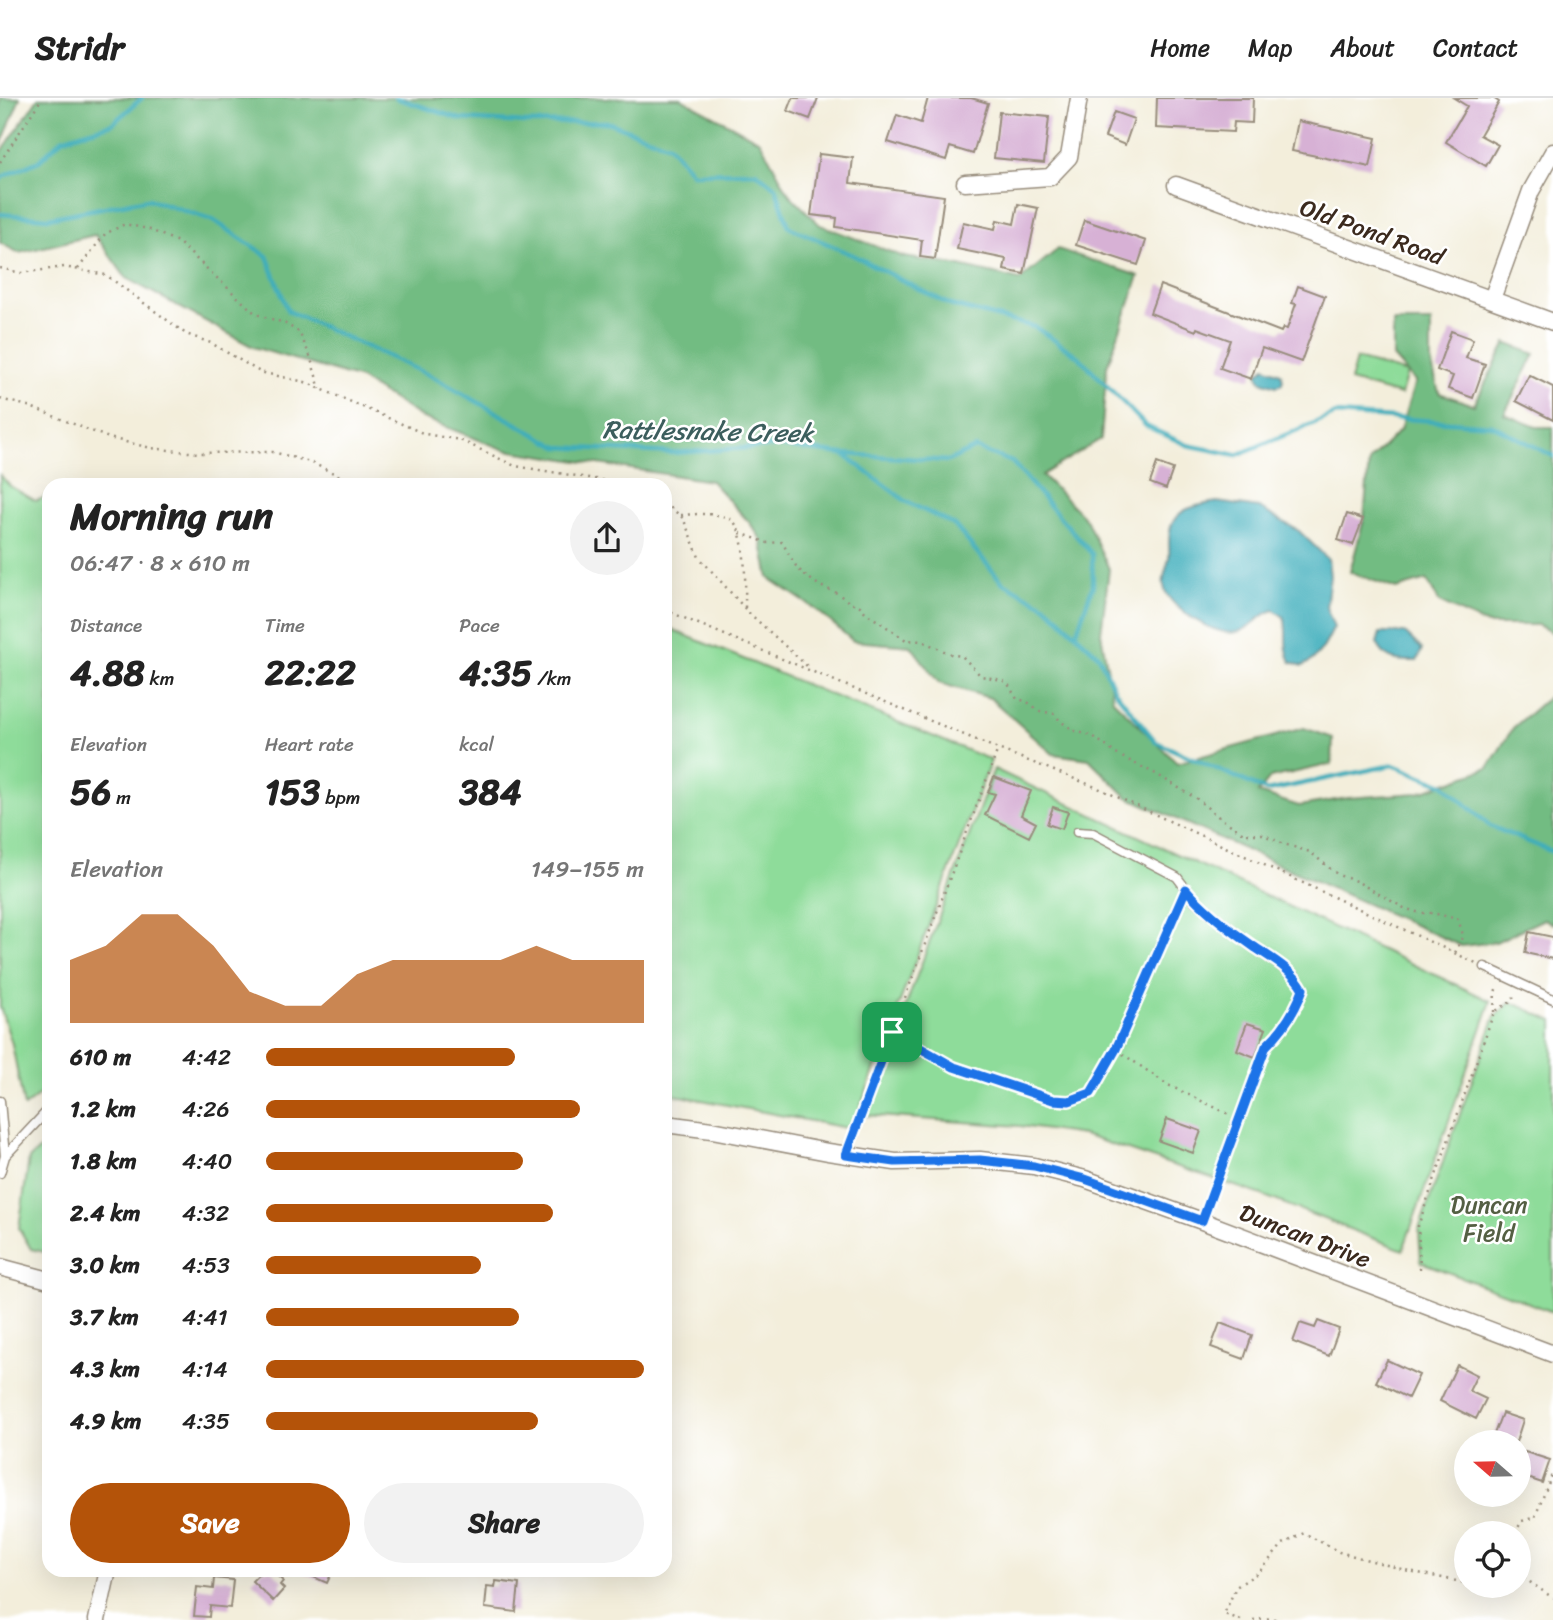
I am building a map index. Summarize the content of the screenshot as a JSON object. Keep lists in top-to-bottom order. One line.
{"streets":{"street":["Old Pond Road","Duncan Drive"]},"water":["Rattlesnake Creek"],"parks":["Duncan Field"],"north":"left","page":{"header":"Stridr","nav":["Home","Map","About","Contact"],"heading":["Morning run","06:47 · 8 × 610 m"],"stats":[["Distance","4.88 km"],["Time","22:22"],["Pace","4:35 /km"],["Elevation","56 m"],["Heart rate","153 bpm"],["kcal","384"]],"chart":["Elevation","149–155 m"],"list":[{"name":"610 m","note":"4:42"},{"name":"1.2 km","note":"4:26"},{"name":"1.8 km","note":"4:40"},{"name":"2.4 km","note":"4:32"},{"name":"3.0 km","note":"4:53"},{"name":"3.7 km","note":"4:41"},{"name":"4.3 km","note":"4:14"},{"name":"4.9 km","note":"4:35"}],"buttons":["Save","Share"]}}
